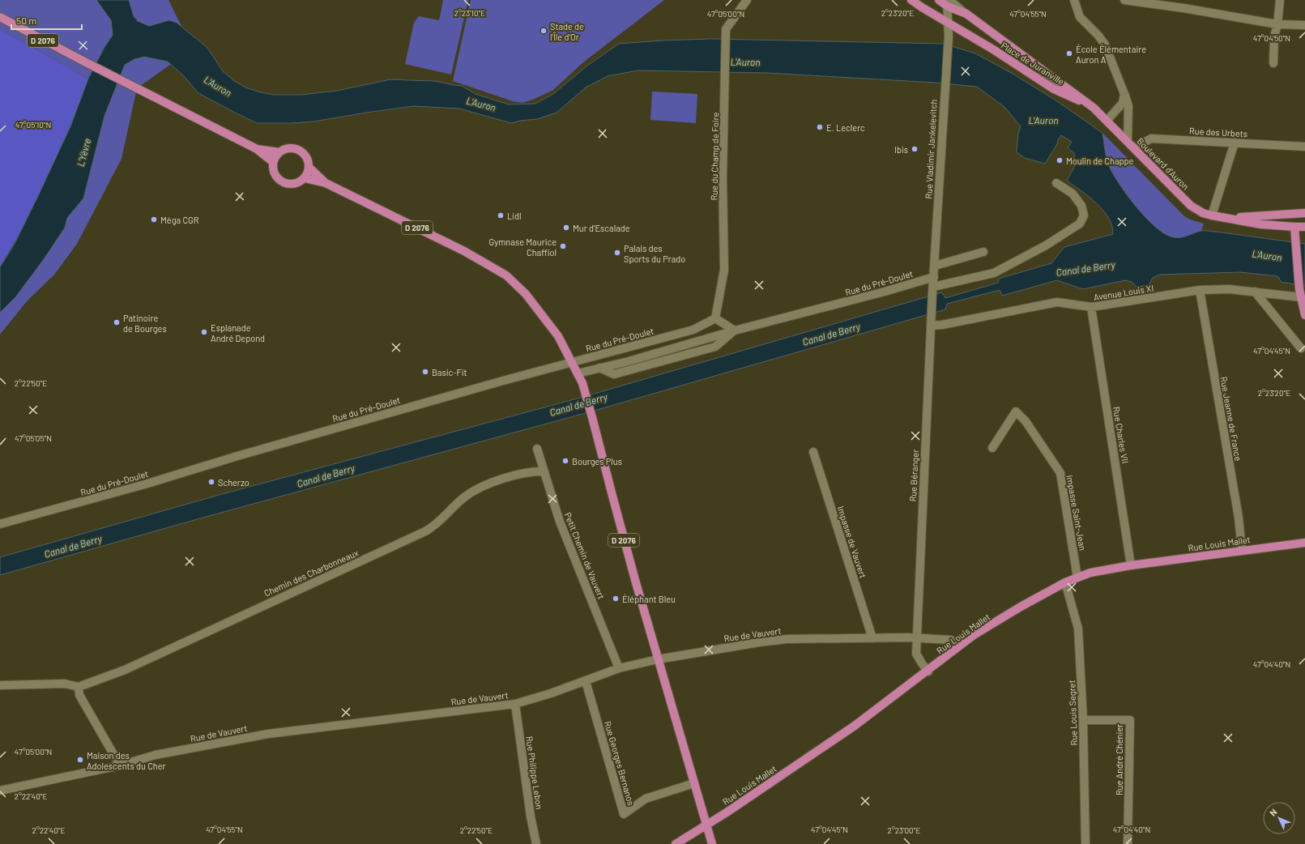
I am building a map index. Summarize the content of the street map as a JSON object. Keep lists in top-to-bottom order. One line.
{"streets":{"main road":["D 2076","Place de Juranville","Boulevard d'Auron","Rue Louis Mallet"],"street":["Rue des Urbets","Rue Vladimir Jankelevitch","Rue du Champ de Foire","Rue du Pré-Doulet","Avenue Louis XI","Rue Jeanne de France","Rue Charles VII","Rue Béranger","Impasse Saint-Jean","Impasse de Vauvert","Petit Chemin de Vauvert","Chemin des Charbonneaux","Rue de Vauvert","Rue Louis Segret","Rue André Chénier","Rue Georges Bernanos","Rue Philippe Lebon"]},"crossings":[["D 2076","Rue du Pré-Doulet"],["D 2076","Rue Louis Mallet"],["D 2076","Rue de Vauvert"],["D 2076","Rue Georges Bernanos"],["Place de Juranville","Rue Vladimir Jankelevitch"],["Place de Juranville","Boulevard d'Auron"],["Rue des Urbets","Boulevard d'Auron"],["Rue Vladimir Jankelevitch","Rue du Pré-Doulet"],["Rue Vladimir Jankelevitch","Rue Béranger"],["Rue du Champ de Foire","Rue du Pré-Doulet"],["Rue du Pré-Doulet","Rue Béranger"],["Avenue Louis XI","Rue Jeanne de France"],["Avenue Louis XI","Rue Charles VII"],["Avenue Louis XI","Rue Béranger"],["Rue Jeanne de France","Rue Louis Mallet"],["Rue Charles VII","Rue Louis Mallet"],["Rue Béranger","Rue Louis Mallet"],["Rue Béranger","Rue de Vauvert"],["Impasse Saint-Jean","Rue Louis Mallet"],["Impasse de Vauvert","Rue de Vauvert"],["Rue Louis Mallet","Rue de Vauvert"],["Rue Louis Mallet","Rue Louis Segret"],["Petit Chemin de Vauvert","Chemin des Charbonneaux"],["Petit Chemin de Vauvert","Rue de Vauvert"],["Rue de Vauvert","Rue Georges Bernanos"],["Rue de Vauvert","Rue Philippe Lebon"],["Rue Louis Segret","Rue André Chénier"]],"water":["L'Auron","L'Yèvre","Canal de Berry"],"places":["Stade de l'Île d'Or","École Élémentaire Auron A","E. Leclerc","Ibis","Moulin de Chappe","Lidl","Méga CGR","Mur d'Escalade","Gymnase Maurice Chaffiol","Palais des Sports du Prado","Patinoire de Bourges","Esplanade André Depond","Basic-Fit","Bourges Plus","Scherzo","Éléphant Bleu","Maison des Adolescents du Cher"],"scale_bar":"50 m","north":"top left","coordinates":["2°23'10\"E","2°23'20\"E","47°05'00\"N","47°04'55\"N","47°04'50\"N","47°05'10\"N","47°04'45\"N","2°22'50\"E","47°05'05\"N","47°04'40\"N","2°22'40\"E","2°23'00\"E"]}
